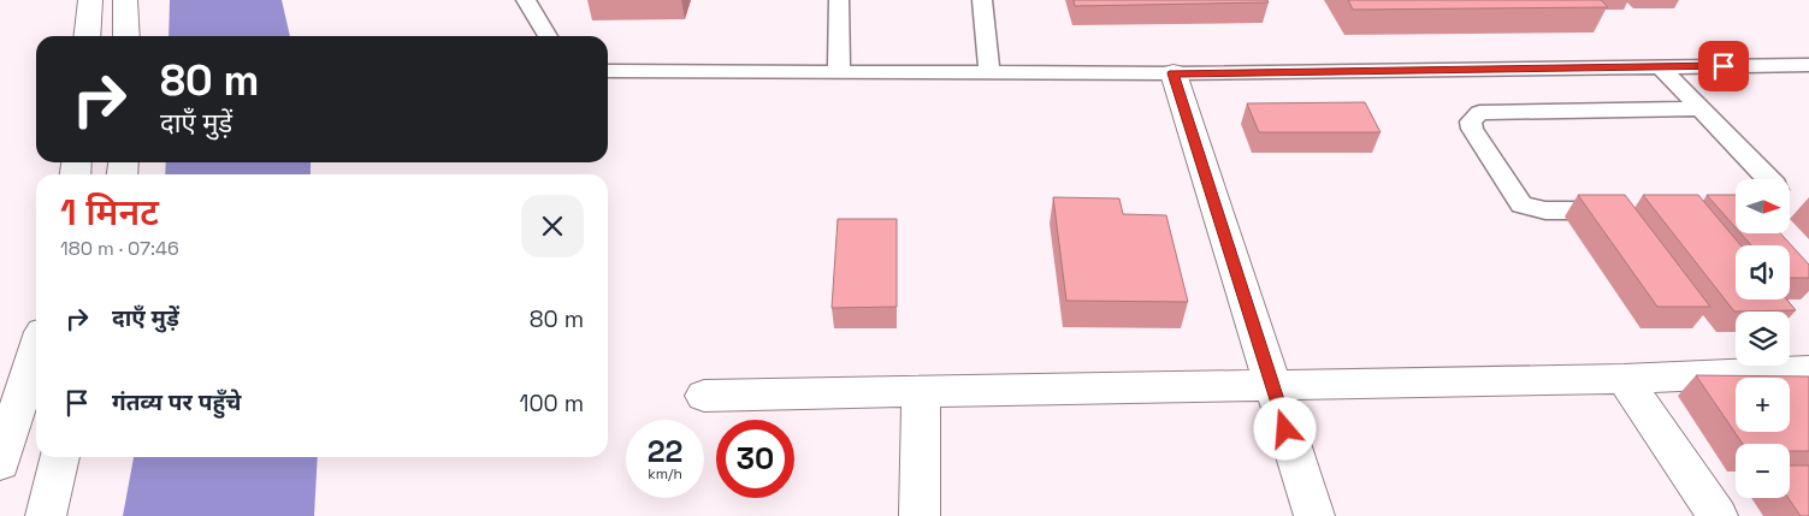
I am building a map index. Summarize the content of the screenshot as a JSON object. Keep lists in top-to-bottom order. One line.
{"north":"right","page":{"turn":["80 m","दाएँ मुड़ें"],"heading":["1 मिनट","180 m · 07:46"],"map_buttons":["+","−"],"list":[{"name":"दाएँ मुड़ें","value":"80 m"},{"name":"गंतव्य पर पहुँचे","value":"100 m"}],"speed":"22 km/h","limit":"30"}}
